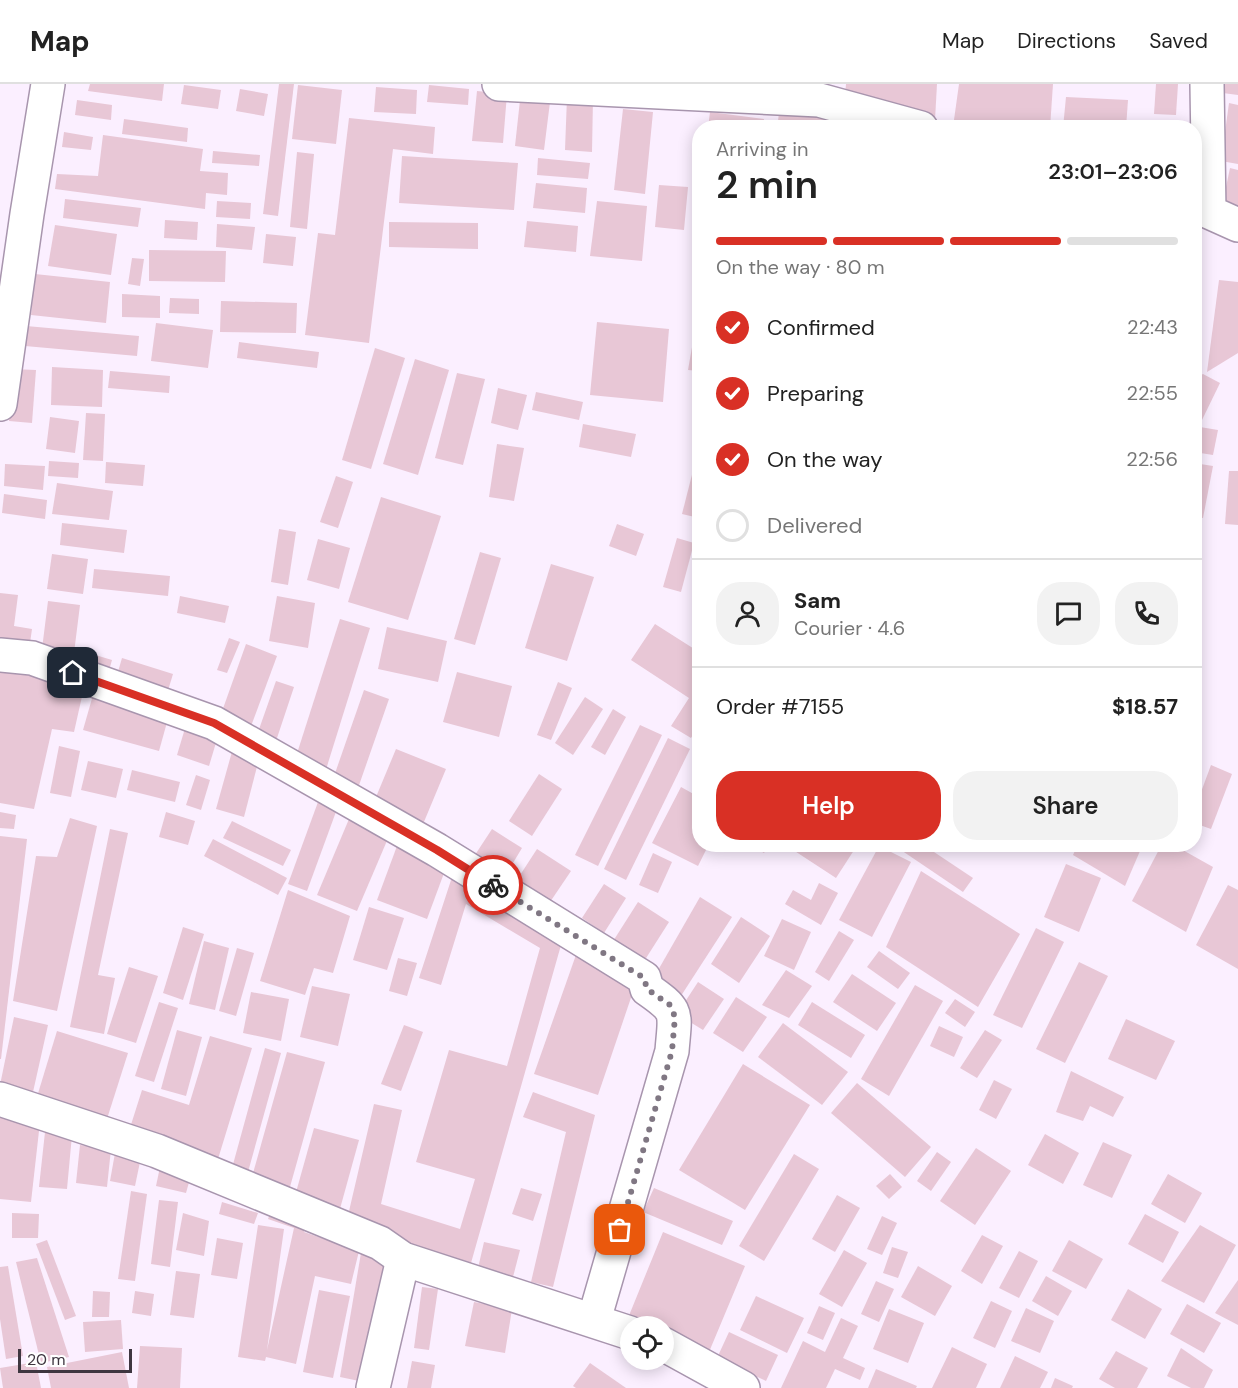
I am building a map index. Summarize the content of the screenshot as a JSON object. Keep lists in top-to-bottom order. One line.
{"scale_bar":"20 m","page":{"header":"Map","nav":["Map","Directions","Saved"],"heading":["2 min","Arriving in","23:01–23:06"],"panel":["Sam","Courier · 4.6","Order #7155","$18.57"],"bar":"On the way · 80 m","list":[["Confirmed","22:43"],["Preparing","22:55"],["On the way","22:56"],"Delivered"],"buttons":["Help","Share"],"scale":"20 m"}}
